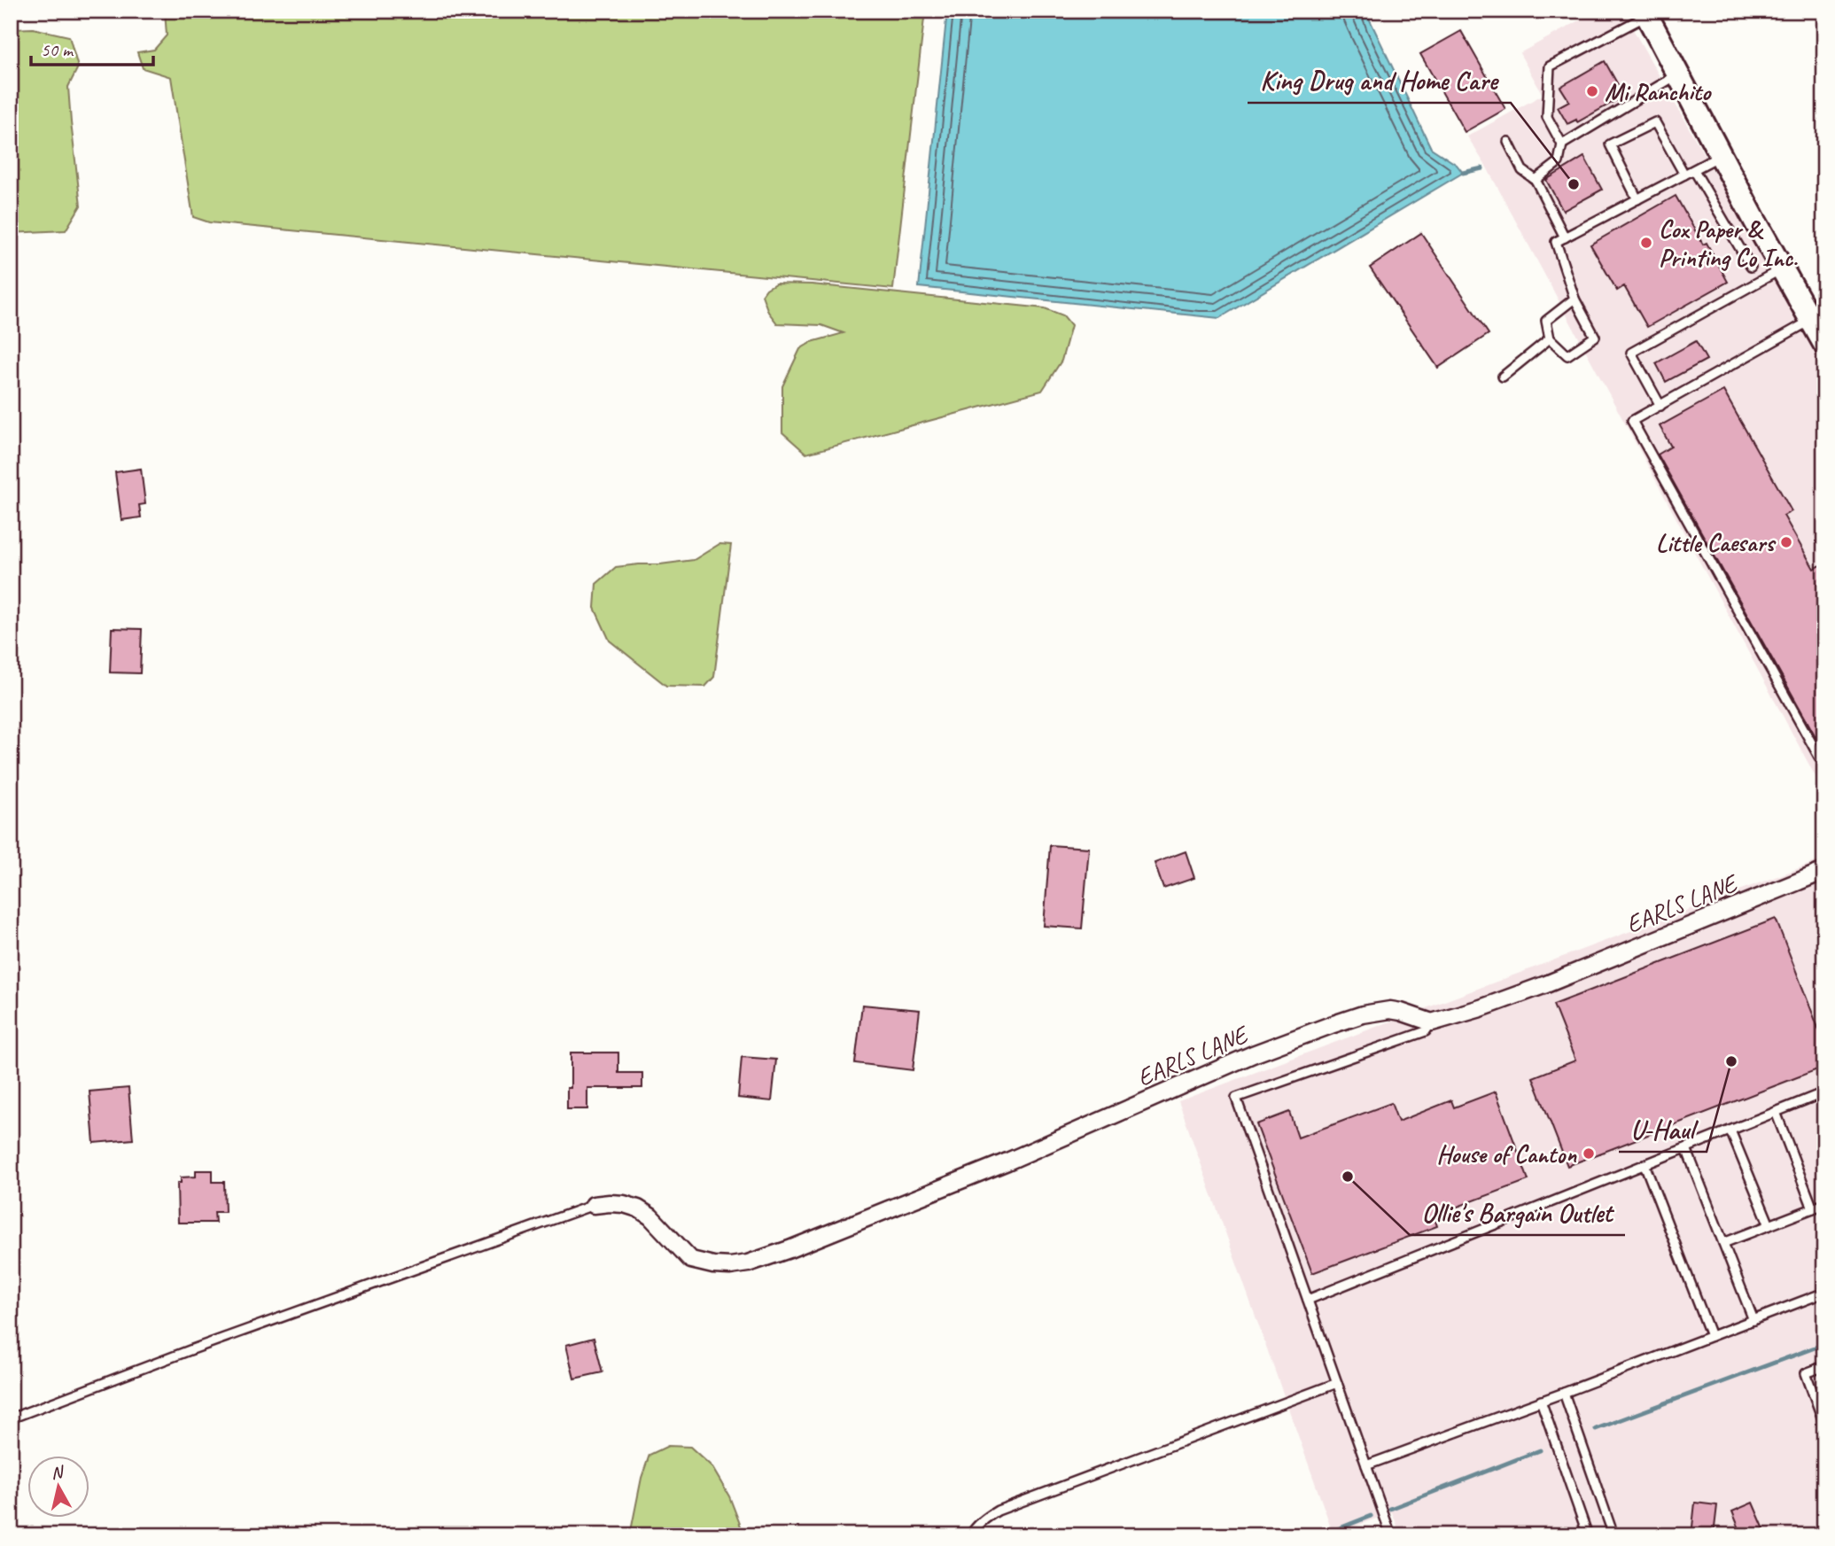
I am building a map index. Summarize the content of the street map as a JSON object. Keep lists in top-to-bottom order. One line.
{"streets":{"street":["EARLS LANE"]},"places":["Mi Ranchito","King Drug and Home Care","Cox Paper & Printing Co Inc.","Little Caesars","U-Haul","House of Canton","Ollie's Bargain Outlet"],"scale_bar":"50 m","north":"top"}
